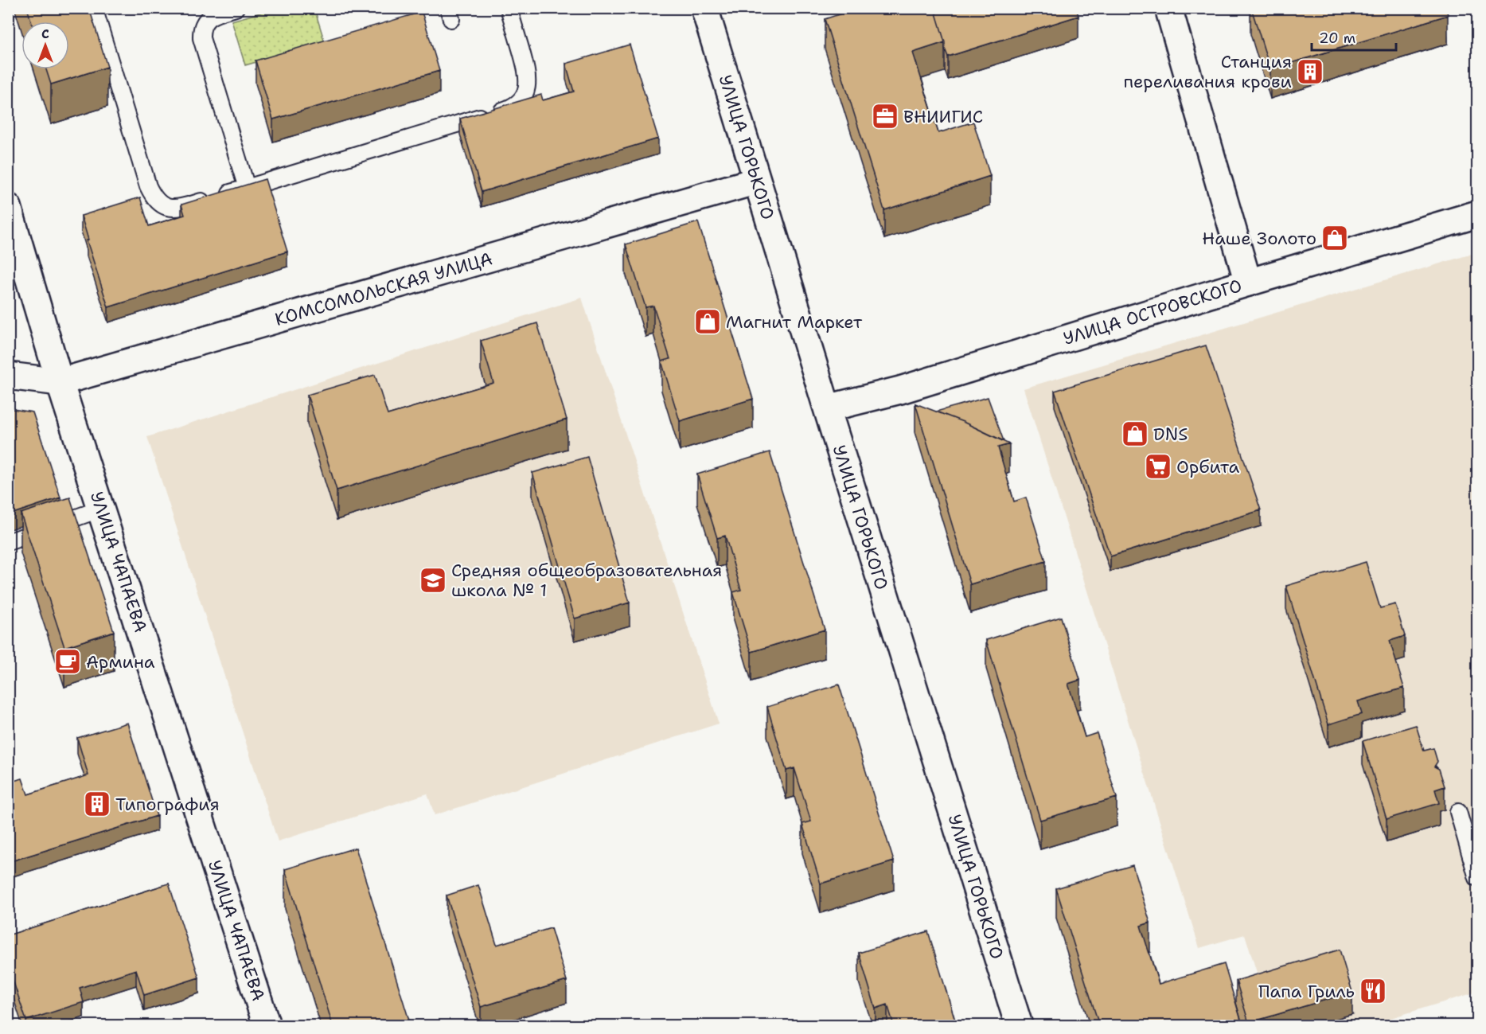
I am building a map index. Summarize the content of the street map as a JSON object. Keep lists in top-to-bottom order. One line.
{"streets":{"street":["УЛИЦА ГОРЬКОГО","КОМСОМОЛЬСКАЯ УЛИЦА","УЛИЦА ОСТРОВСКОГО","УЛИЦА ЧАПАЕВА"]},"crossings":[["УЛИЦА ГОРЬКОГО","КОМСОМОЛЬСКАЯ УЛИЦА"],["УЛИЦА ГОРЬКОГО","УЛИЦА ОСТРОВСКОГО"],["КОМСОМОЛЬСКАЯ УЛИЦА","УЛИЦА ЧАПАЕВА"]],"places":{"building":["Станция переливания крови","Типография"],"office":["ВНИИГИС"],"shop":["Наше Золото","Магнит Маркет","DNS"],"supermarket":["Орбита"],"school or university":["Средняя общеобразовательная школа № 1"],"cafe":["Армина"],"restaurant":["Папа Гриль"]},"scale_bar":"20 m","north":"top"}
